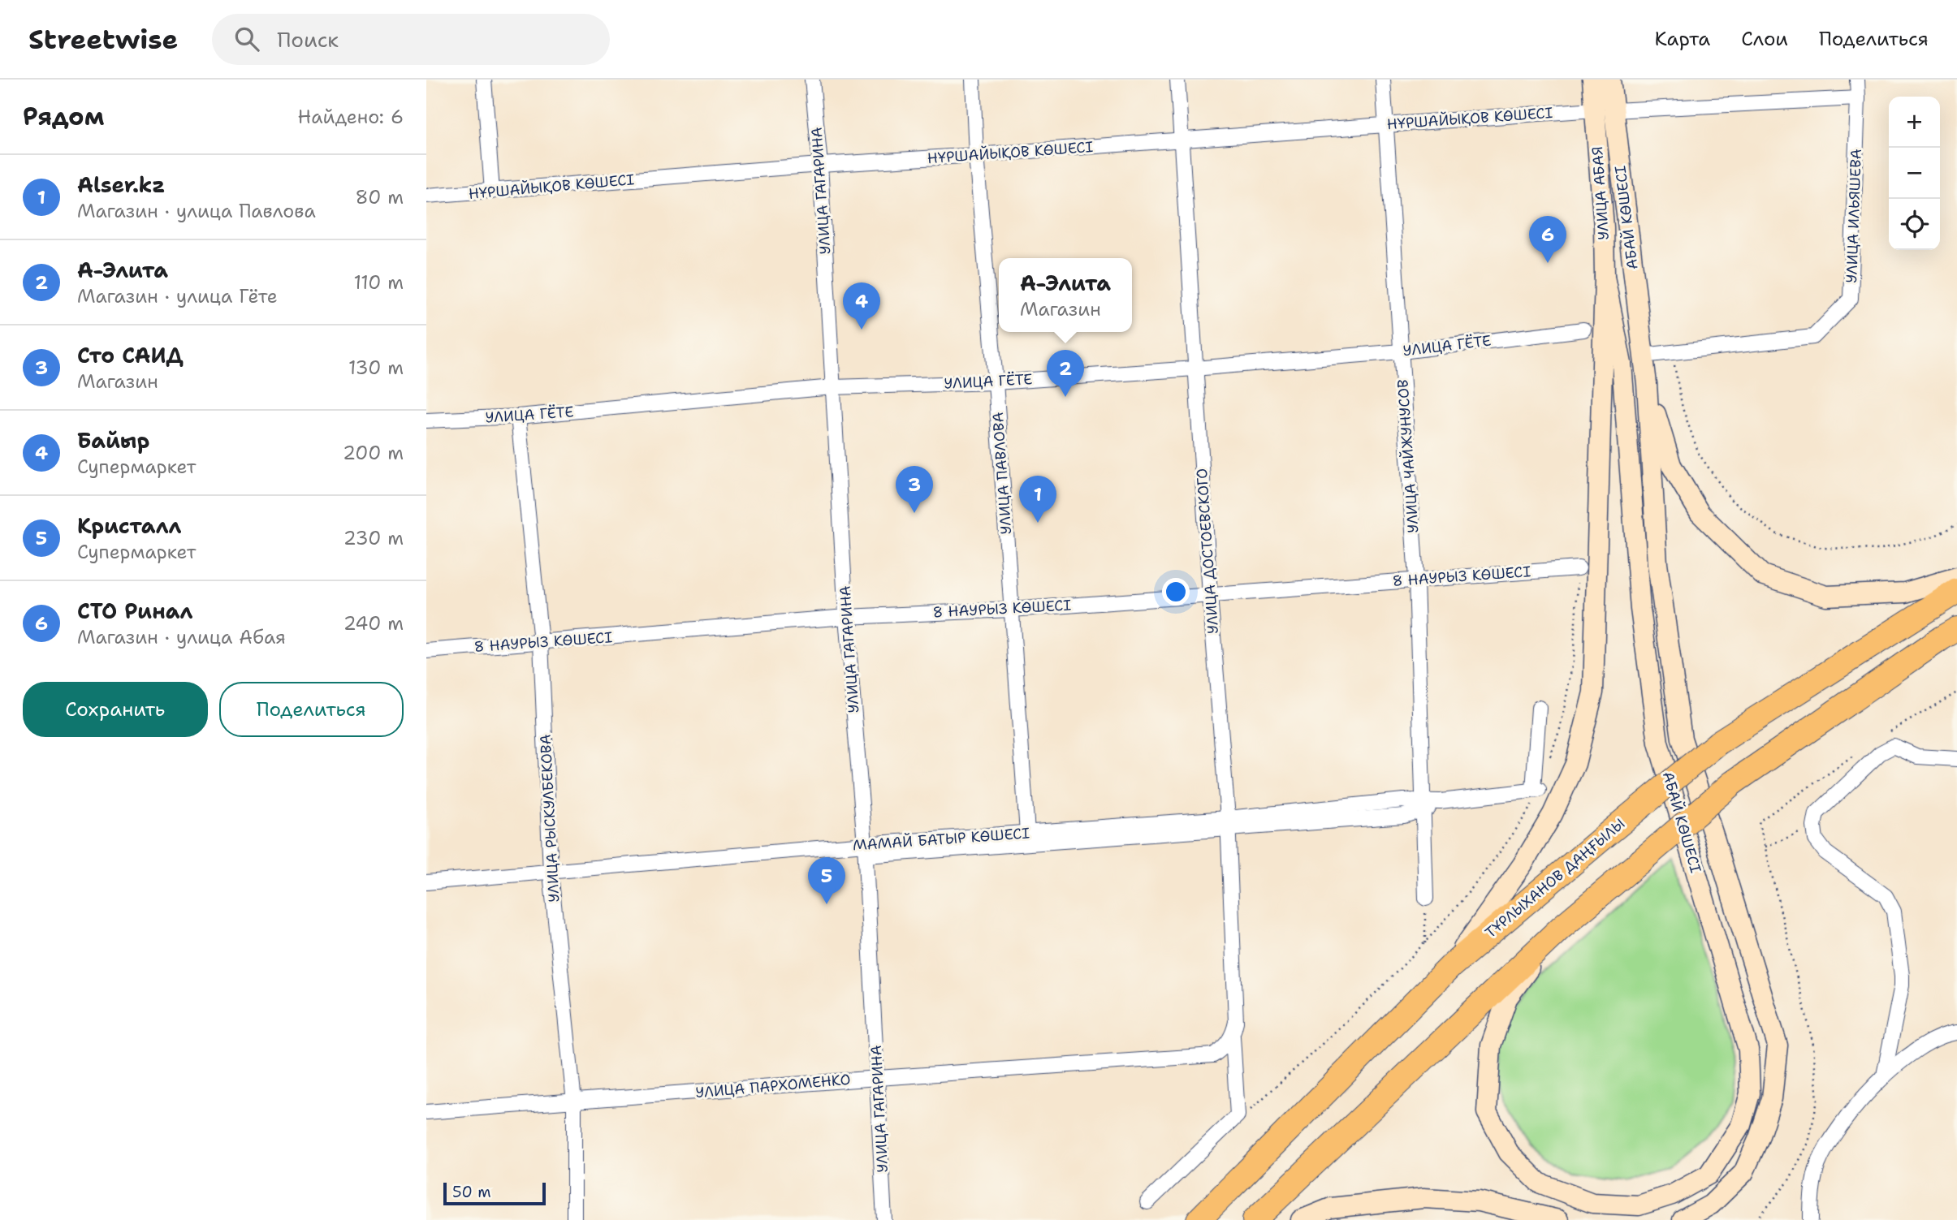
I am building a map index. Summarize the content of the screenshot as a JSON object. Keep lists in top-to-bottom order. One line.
{"streets":{"highway":["ТҰРЛЫХАНОВ ДАҢҒЫЛЫ"],"main road":["УЛИЦА АБАЯ","АБАЙ КӨШЕСІ"],"street":["НҰРШАЙЫҚОВ КӨШЕСІ","УЛИЦА ГАГАРИНА","УЛИЦА ИЛЬЯШЕВА","УЛИЦА ГЁТЕ","УЛИЦА ЧАЙЖУНУСОВ","УЛИЦА ПАВЛОВА","УЛИЦА ДОСТОЕВСКОГО","8 НАУРЫЗ КӨШЕСІ","УЛИЦА РЫСКУЛБЕКОВА","МАМАЙ БАТЫР КӨШЕСІ","УЛИЦА ПАРХОМЕНКО"]},"crossings":[["НҰРШАЙЫҚОВ КӨШЕСІ","УЛИЦА ГАГАРИНА"],["НҰРШАЙЫҚОВ КӨШЕСІ","УЛИЦА АБАЯ"],["НҰРШАЙЫҚОВ КӨШЕСІ","УЛИЦА ИЛЬЯШЕВА"],["НҰРШАЙЫҚОВ КӨШЕСІ","АБАЙ КӨШЕСІ"],["НҰРШАЙЫҚОВ КӨШЕСІ","УЛИЦА ЧАЙЖУНУСОВ"],["НҰРШАЙЫҚОВ КӨШЕСІ","УЛИЦА ПАВЛОВА"],["НҰРШАЙЫҚОВ КӨШЕСІ","УЛИЦА ДОСТОЕВСКОГО"],["УЛИЦА ГАГАРИНА","УЛИЦА ГЁТЕ"],["УЛИЦА ГАГАРИНА","8 НАУРЫЗ КӨШЕСІ"],["УЛИЦА ГАГАРИНА","МАМАЙ БАТЫР КӨШЕСІ"],["УЛИЦА ГАГАРИНА","УЛИЦА ПАРХОМЕНКО"],["УЛИЦА АБАЯ","АБАЙ КӨШЕСІ"],["УЛИЦА ИЛЬЯШЕВА","АБАЙ КӨШЕСІ"],["УЛИЦА ГЁТЕ","УЛИЦА ЧАЙЖУНУСОВ"],["УЛИЦА ГЁТЕ","УЛИЦА ПАВЛОВА"],["УЛИЦА ГЁТЕ","УЛИЦА ДОСТОЕВСКОГО"],["УЛИЦА ГЁТЕ","УЛИЦА РЫСКУЛБЕКОВА"],["УЛИЦА ЧАЙЖУНУСОВ","8 НАУРЫЗ КӨШЕСІ"],["УЛИЦА ЧАЙЖУНУСОВ","МАМАЙ БАТЫР КӨШЕСІ"],["УЛИЦА ПАВЛОВА","8 НАУРЫЗ КӨШЕСІ"],["УЛИЦА ПАВЛОВА","МАМАЙ БАТЫР КӨШЕСІ"],["УЛИЦА ДОСТОЕВСКОГО","8 НАУРЫЗ КӨШЕСІ"],["УЛИЦА ДОСТОЕВСКОГО","МАМАЙ БАТЫР КӨШЕСІ"],["УЛИЦА ДОСТОЕВСКОГО","УЛИЦА ПАРХОМЕНКО"],["8 НАУРЫЗ КӨШЕСІ","УЛИЦА РЫСКУЛБЕКОВА"],["УЛИЦА РЫСКУЛБЕКОВА","МАМАЙ БАТЫР КӨШЕСІ"],["УЛИЦА РЫСКУЛБЕКОВА","УЛИЦА ПАРХОМЕНКО"]],"scale_bar":"50 m","page":{"header":"Streetwise","search":"Поиск","nav":["Карта","Слои","Поделиться"],"heading":["Рядом","Найдено: 6"],"map_buttons":["+","−"],"list":[{"mark":"1","name":"Alser.kz","note":"Магазин · улица Павлова","value":"80 m"},{"mark":"2","name":"А-Элита","note":"Магазин · улица Гёте","value":"110 m"},{"mark":"3","name":"Сто САИД","note":"Магазин","value":"130 m"},{"mark":"4","name":"Байыр","note":"Супермаркет","value":"200 m"},{"mark":"5","name":"Кристалл","note":"Супермаркет","value":"230 m"},{"mark":"6","name":"СТО Ринал","note":"Магазин · улица Абая","value":"240 m"}],"pins":["6","4","2","3","1","5"],"popup":["А-Элита","Магазин"],"buttons":["Сохранить","Поделиться"],"scale":"50 m"}}
